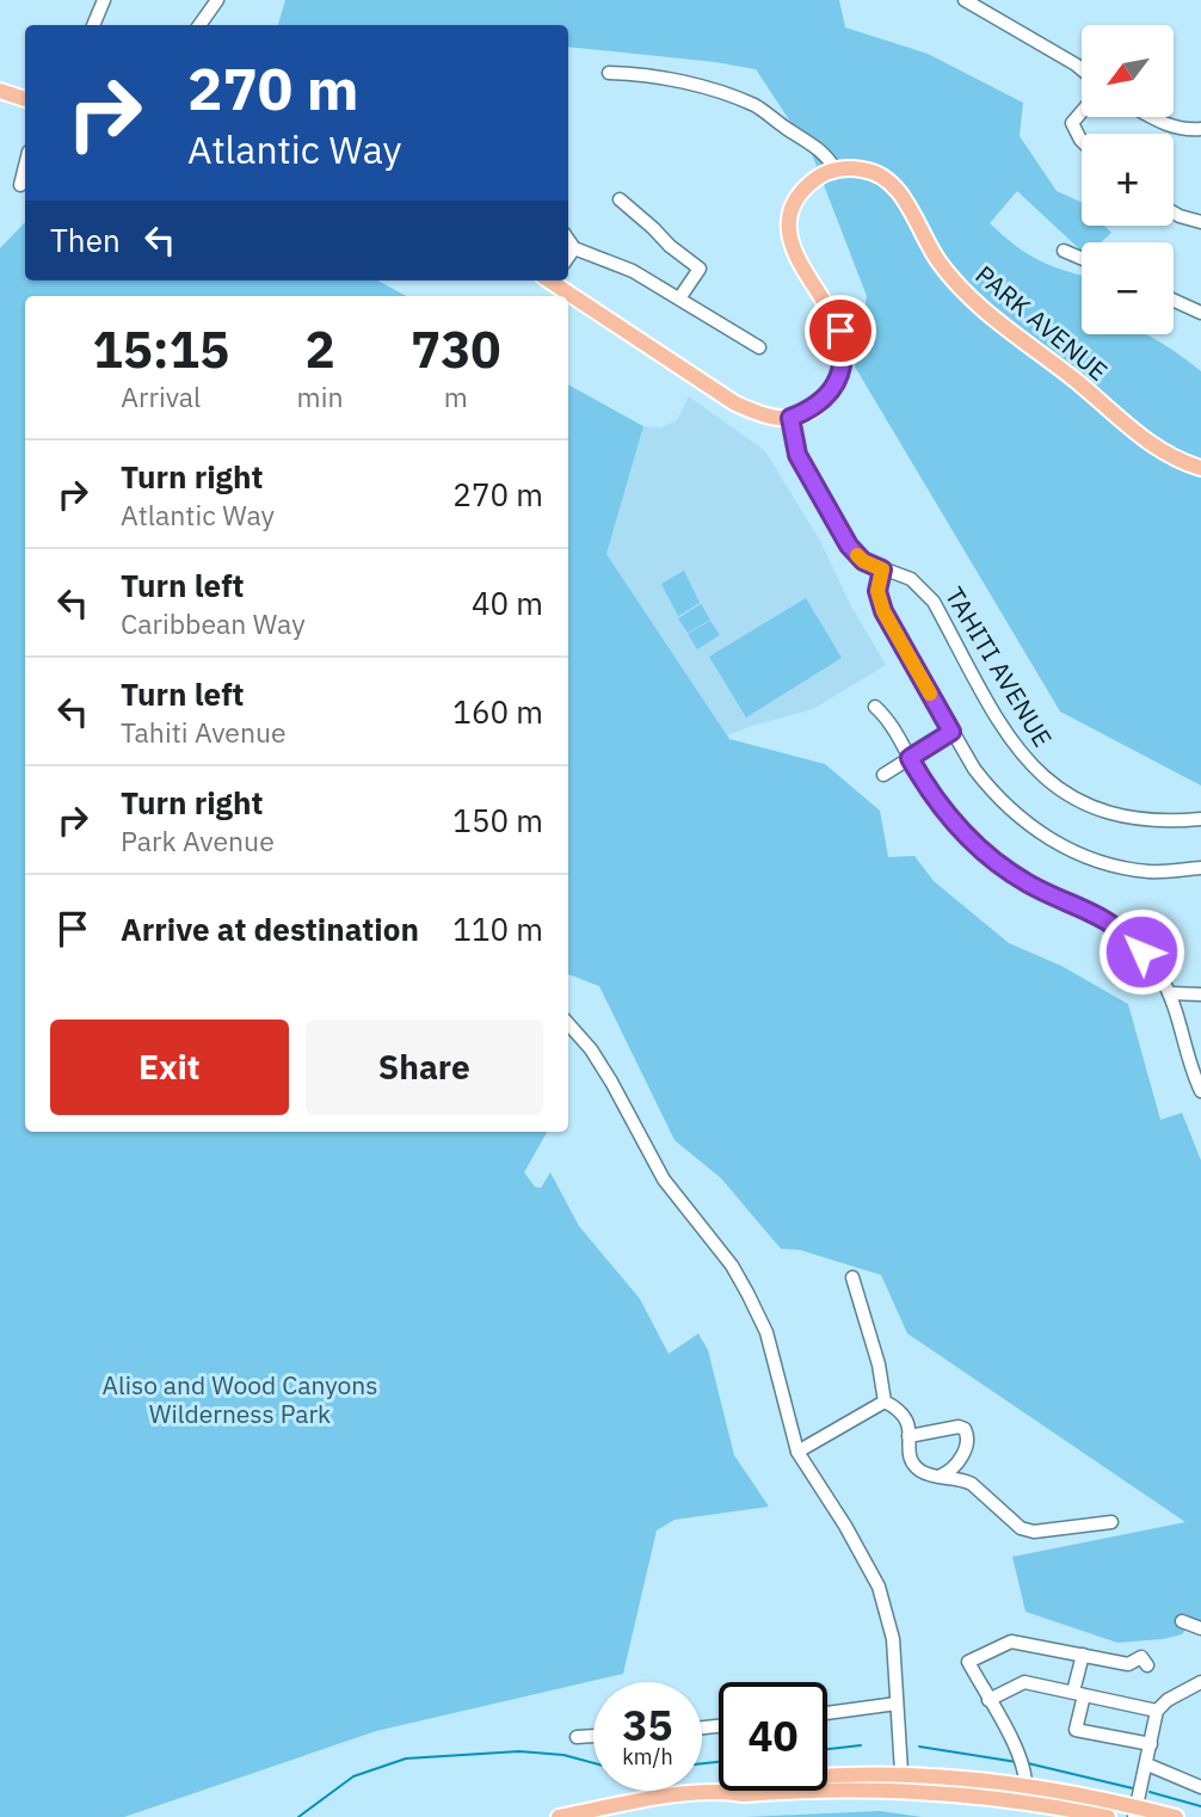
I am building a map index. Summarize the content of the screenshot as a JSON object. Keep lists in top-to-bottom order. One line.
{"streets":{"main road":["PARK AVENUE"],"street":["TAHITI AVENUE"]},"parks":["Aliso and Wood Canyons Wilderness Park"],"north":"bottom left","page":{"map_buttons":["+","−"],"turn":["270 m","Atlantic Way"],"then":"Then","eta":["15:15","Arrival","2","min","730","m"],"list":[{"name":"Turn right","note":"Atlantic Way","value":"270 m"},{"name":"Turn left","note":"Caribbean Way","value":"40 m"},{"name":"Turn left","note":"Tahiti Avenue","value":"160 m"},{"name":"Turn right","note":"Park Avenue","value":"150 m"},{"name":"Arrive at destination","value":"110 m"}],"buttons":["Exit","Share"],"speed":"35 km/h","limit":"40"}}
